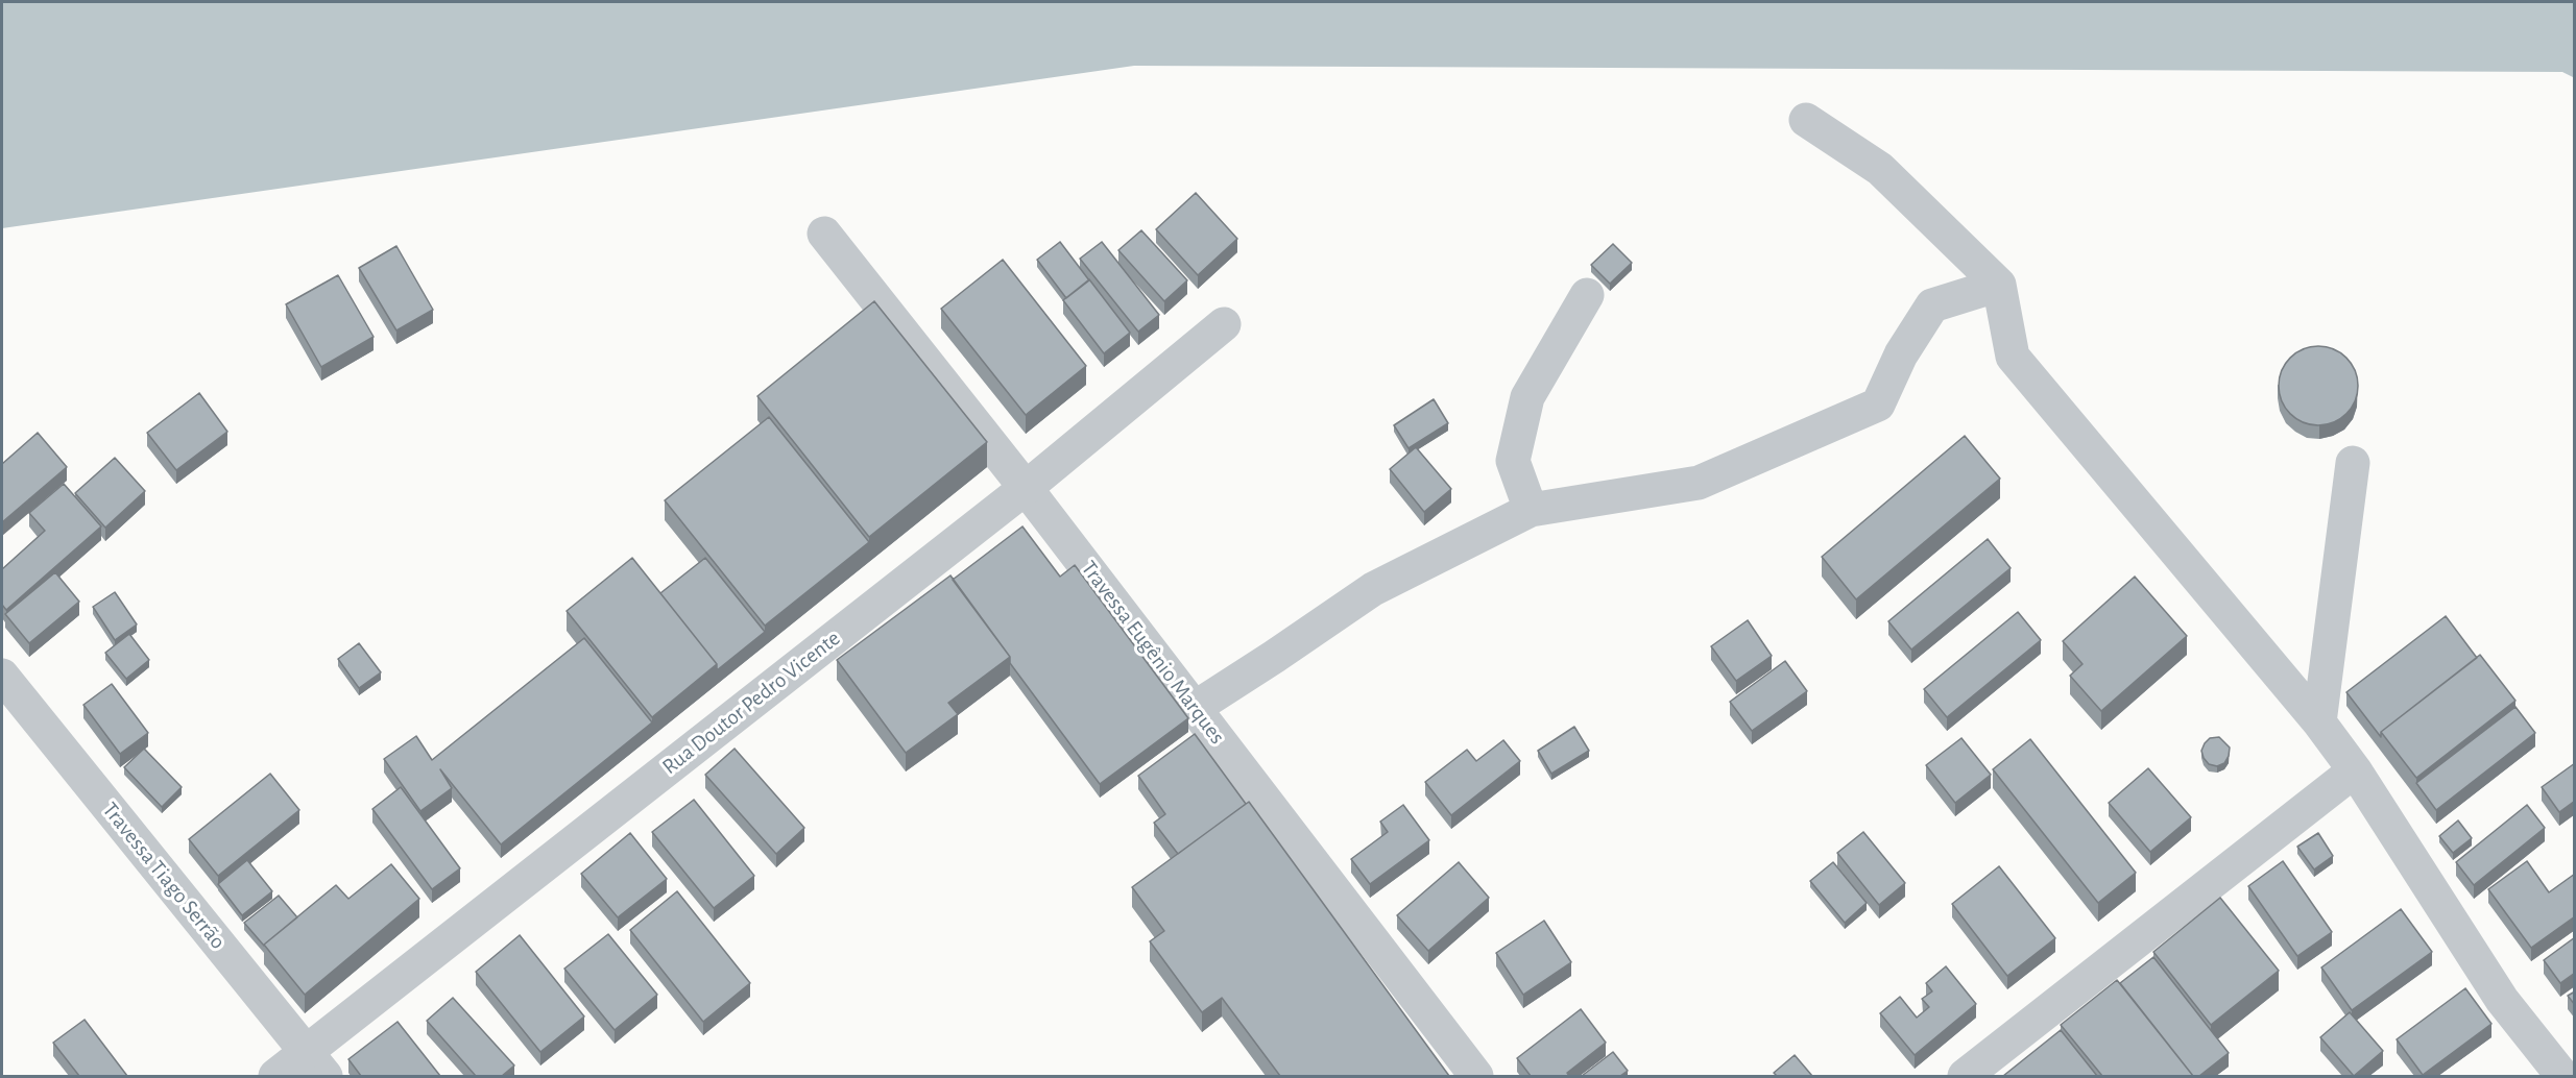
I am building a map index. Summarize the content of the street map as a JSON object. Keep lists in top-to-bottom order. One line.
{"streets":{"street":["Travessa Eugênio Marques","Rua Doutor Pedro Vicente","Travessa Tiago Serrão"]},"crossings":[["Travessa Eugênio Marques","Rua Doutor Pedro Vicente"],["Rua Doutor Pedro Vicente","Travessa Tiago Serrão"]]}
